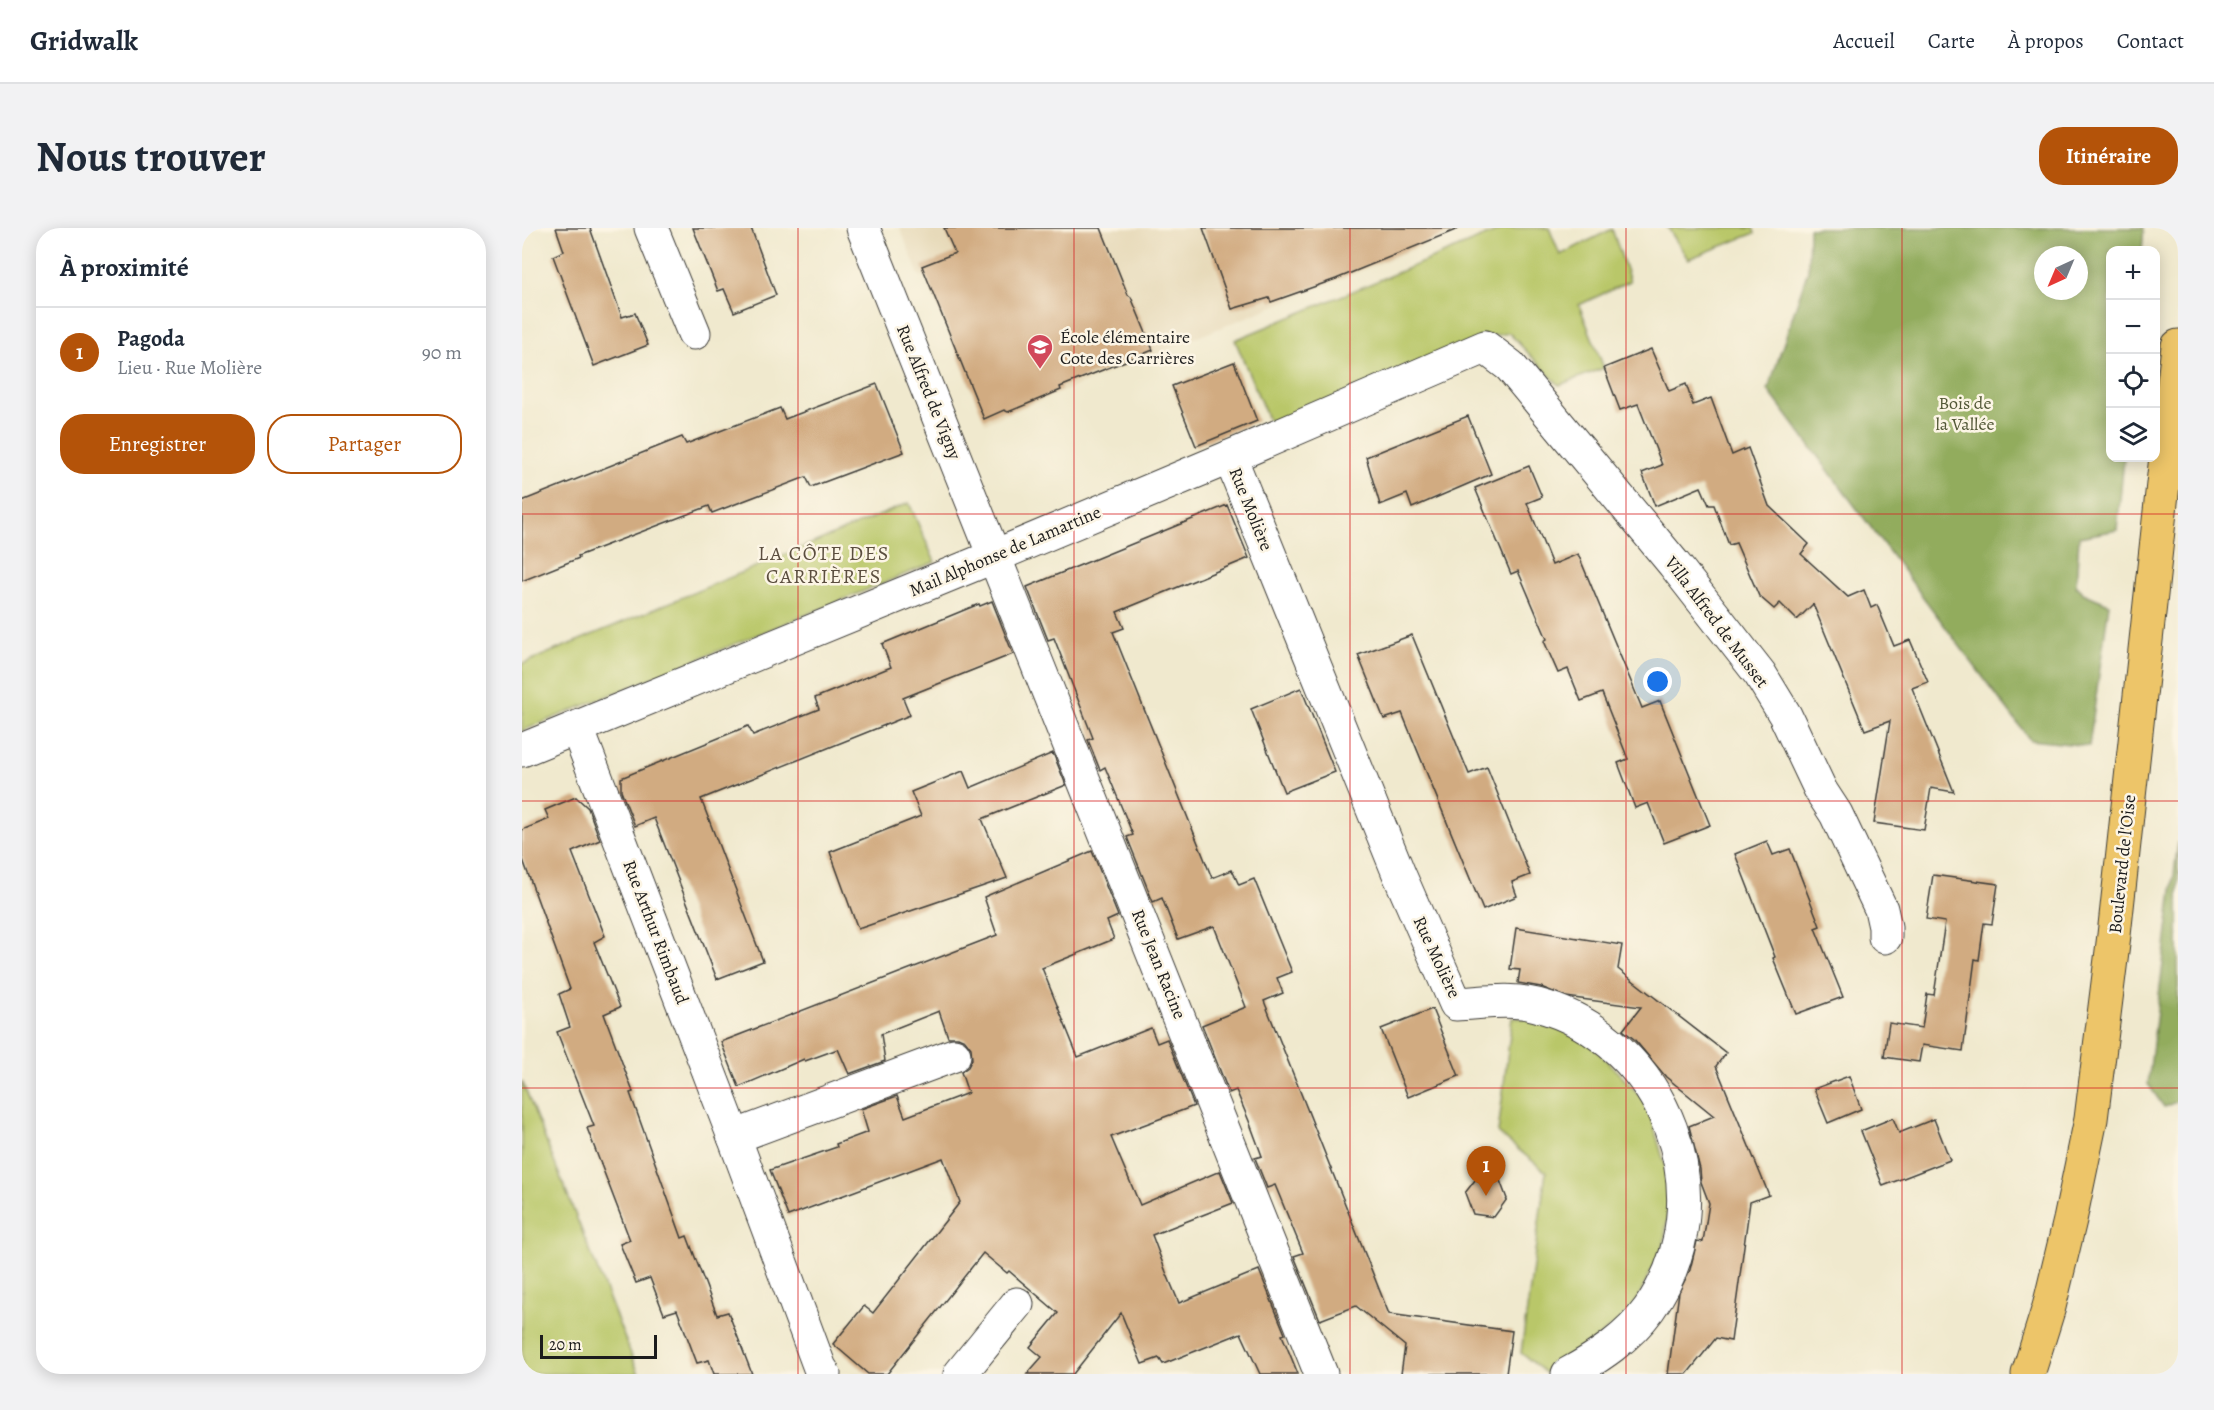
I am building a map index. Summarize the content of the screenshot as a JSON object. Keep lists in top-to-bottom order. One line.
{"streets":{"main road":["Boulevard de l'Oise"],"street":["Rue Alfred de Vigny","Rue Molière","Mail Alphonse de Lamartine","Villa Alfred de Musset","Rue Arthur Rimbaud","Rue Jean Racine"]},"crossings":[["Rue Alfred de Vigny","Mail Alphonse de Lamartine"],["Rue Alfred de Vigny","Rue Jean Racine"],["Rue Molière","Mail Alphonse de Lamartine"],["Mail Alphonse de Lamartine","Villa Alfred de Musset"],["Mail Alphonse de Lamartine","Rue Arthur Rimbaud"],["Mail Alphonse de Lamartine","Rue Jean Racine"]],"districts":["LA CÔTE DES CARRIÈRES"],"parks":["Bois de la Vallée"],"places":{"school or university":["École élémentaire Cote des Carrières"]},"scale_bar":"20 m","north":"bottom left","page":{"header":"Gridwalk","nav":["Accueil","Carte","À propos","Contact"],"buttons":["Itinéraire",["Enregistrer","Partager"]],"title":"Nous trouver","heading":"À proximité","map_buttons":["+","−"],"list":[{"mark":"1","name":"Pagoda","note":"Lieu · Rue Molière","value":"90 m"}],"pins":"1","scale":"20 m"}}
